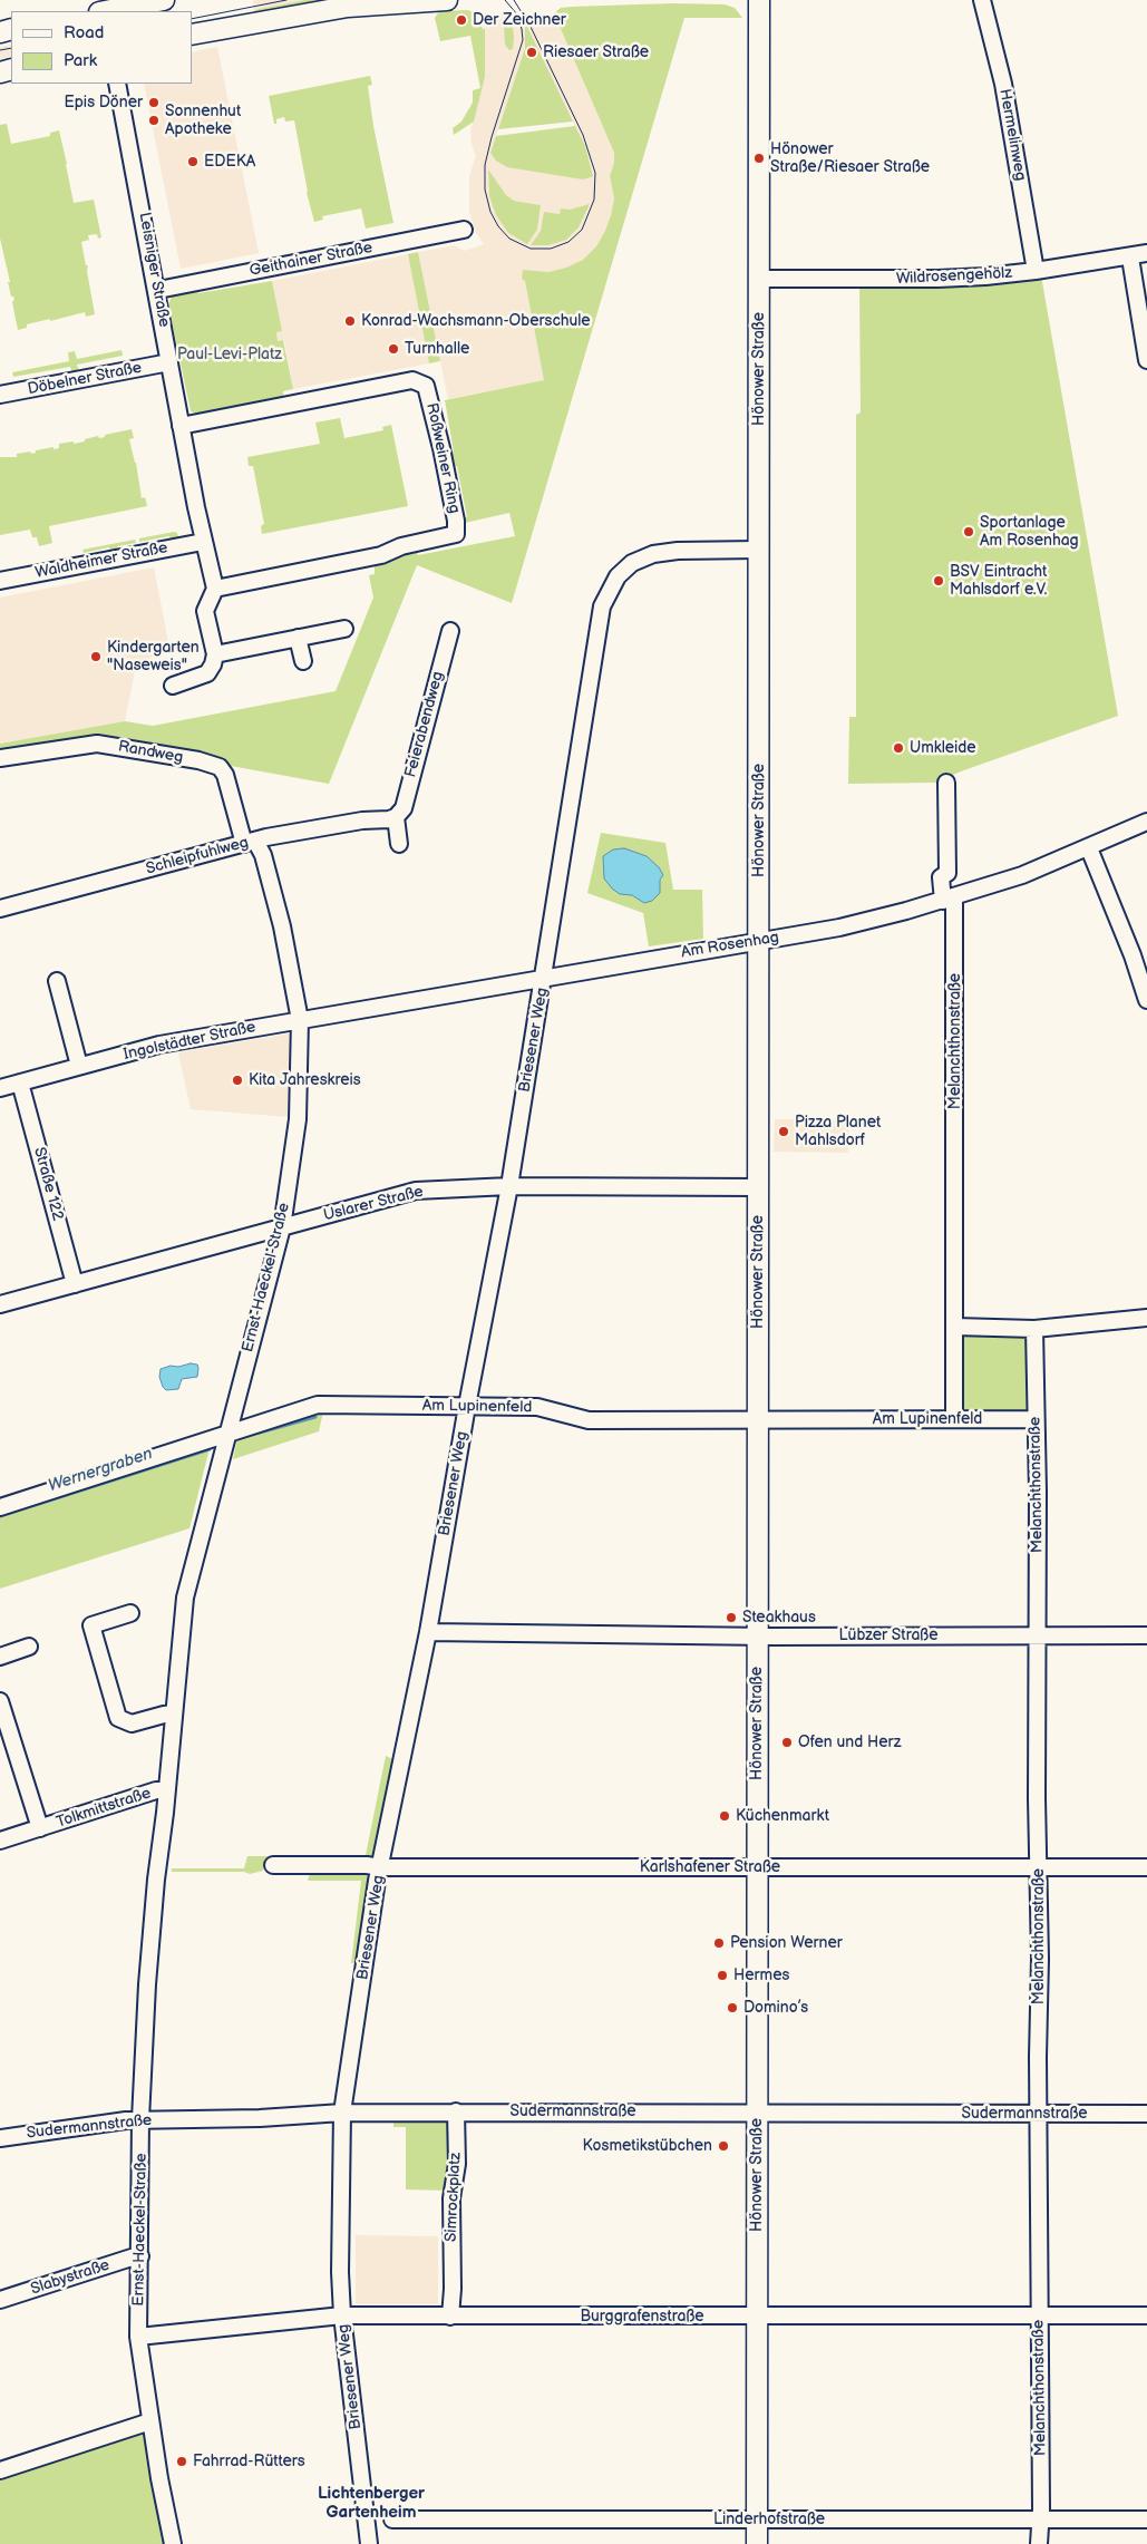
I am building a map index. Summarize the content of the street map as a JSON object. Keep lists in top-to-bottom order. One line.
{"streets":{"main road":["Hönower Straße"],"street":["Hermelinweg","Geithainer Straße","Leisniger Straße","Wildrosengehölz","Döbelner Straße","Roßweiner Ring","Waldheimer Straße","Feierabendweg","Randweg","Schleipfuhlweg","Am Rosenhag","Briesener Weg","Ingolstädter Straße","Melanchthonstraße","Straße 122","Uslarer Straße","Ernst-Haeckel-Straße","Am Lupinenfeld","Lübzer Straße","Tolkmittstraße","Karlshafener Straße","Sudermannstraße","Simrockplatz","Slabystraße","Burggrafenstraße","Linderhofstraße"]},"crossings":[["Hermelinweg","Wildrosengehölz"],["Geithainer Straße","Leisniger Straße"],["Leisniger Straße","Döbelner Straße"],["Leisniger Straße","Roßweiner Ring"],["Leisniger Straße","Waldheimer Straße"],["Wildrosengehölz","Hönower Straße"],["Hönower Straße","Am Rosenhag"],["Hönower Straße","Briesener Weg"],["Hönower Straße","Uslarer Straße"],["Hönower Straße","Am Lupinenfeld"],["Hönower Straße","Lübzer Straße"],["Hönower Straße","Karlshafener Straße"],["Hönower Straße","Sudermannstraße"],["Hönower Straße","Burggrafenstraße"],["Hönower Straße","Linderhofstraße"],["Feierabendweg","Schleipfuhlweg"],["Randweg","Schleipfuhlweg"],["Randweg","Ernst-Haeckel-Straße"],["Schleipfuhlweg","Ernst-Haeckel-Straße"],["Am Rosenhag","Briesener Weg"],["Am Rosenhag","Ingolstädter Straße"],["Am Rosenhag","Melanchthonstraße"],["Am Rosenhag","Ernst-Haeckel-Straße"],["Briesener Weg","Uslarer Straße"],["Briesener Weg","Am Lupinenfeld"],["Briesener Weg","Lübzer Straße"],["Briesener Weg","Karlshafener Straße"],["Briesener Weg","Sudermannstraße"],["Briesener Weg","Burggrafenstraße"],["Ingolstädter Straße","Straße 122"],["Ingolstädter Straße","Ernst-Haeckel-Straße"],["Melanchthonstraße","Am Lupinenfeld"],["Melanchthonstraße","Lübzer Straße"],["Melanchthonstraße","Karlshafener Straße"],["Melanchthonstraße","Sudermannstraße"],["Melanchthonstraße","Burggrafenstraße"],["Melanchthonstraße","Linderhofstraße"],["Straße 122","Uslarer Straße"],["Uslarer Straße","Ernst-Haeckel-Straße"],["Ernst-Haeckel-Straße","Am Lupinenfeld"],["Ernst-Haeckel-Straße","Tolkmittstraße"],["Ernst-Haeckel-Straße","Sudermannstraße"],["Ernst-Haeckel-Straße","Slabystraße"],["Ernst-Haeckel-Straße","Burggrafenstraße"],["Sudermannstraße","Simrockplatz"],["Simrockplatz","Burggrafenstraße"]],"districts":["Lichtenberger Gartenheim"],"water":["Wernergraben"],"parks":["Paul-Levi-Platz"],"places":["Der Zeichner","Riesaer Straße","Epis Döner","Sonnenhut Apotheke","Hönower Straße/Riesaer Straße","EDEKA","Konrad-Wachsmann-Oberschule","Turnhalle","Sportanlage Am Rosenhag","BSV Eintracht Mahlsdorf e.V.","Kindergarten \"Naseweis\"","Umkleide","Kita Jahreskreis","Pizza Planet Mahlsdorf","Steakhaus","Ofen und Herz","Küchenmarkt","Pension Werner","Hermes","Domino’s","Kosmetikstübchen","Fahrrad-Rütters"],"legend":["Road","Park"]}
